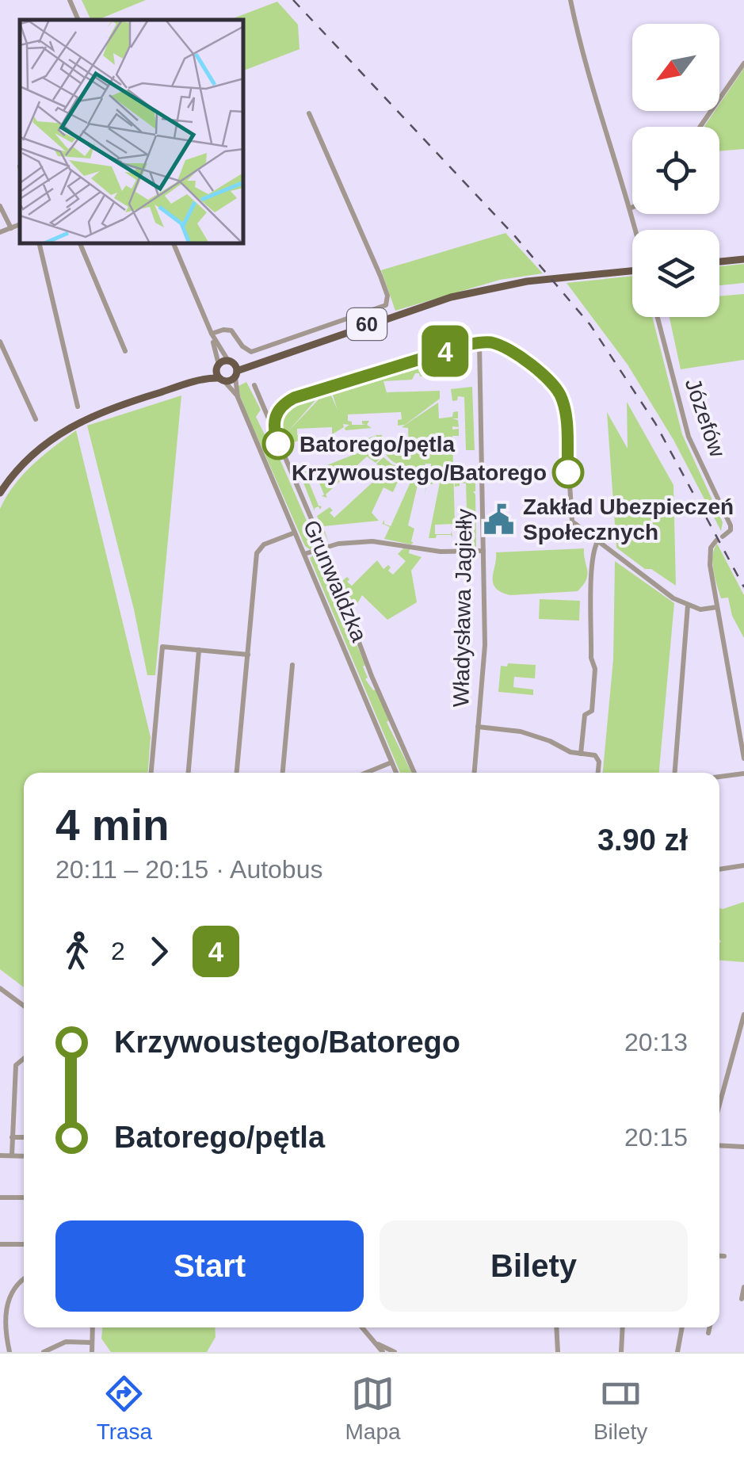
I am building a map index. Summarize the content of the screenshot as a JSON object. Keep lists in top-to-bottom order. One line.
{"streets":{"main road":["60"],"street":["Józefów","Grunwaldzka","Władysława Jagiełły"]},"crossings":[["60","Grunwaldzka"]],"places":{"other":["Batorego/pętla","Krzywoustego/Batorego"],"public building":["Zakład Ubezpieczeń Społecznych"]},"lines":["bus line 4"],"north":"bottom left","page":{"on_map":"4","heading":["4 min","20:11 – 20:15 · Autobus","3.90 zł"],"legs":["2","4"],"list":[{"name":"Krzywoustego/Batorego","value":"20:13"},{"name":"Batorego/pętla","value":"20:15"}],"buttons":["Start","Bilety"],"tabs":["Trasa","Mapa","Bilety"]}}
